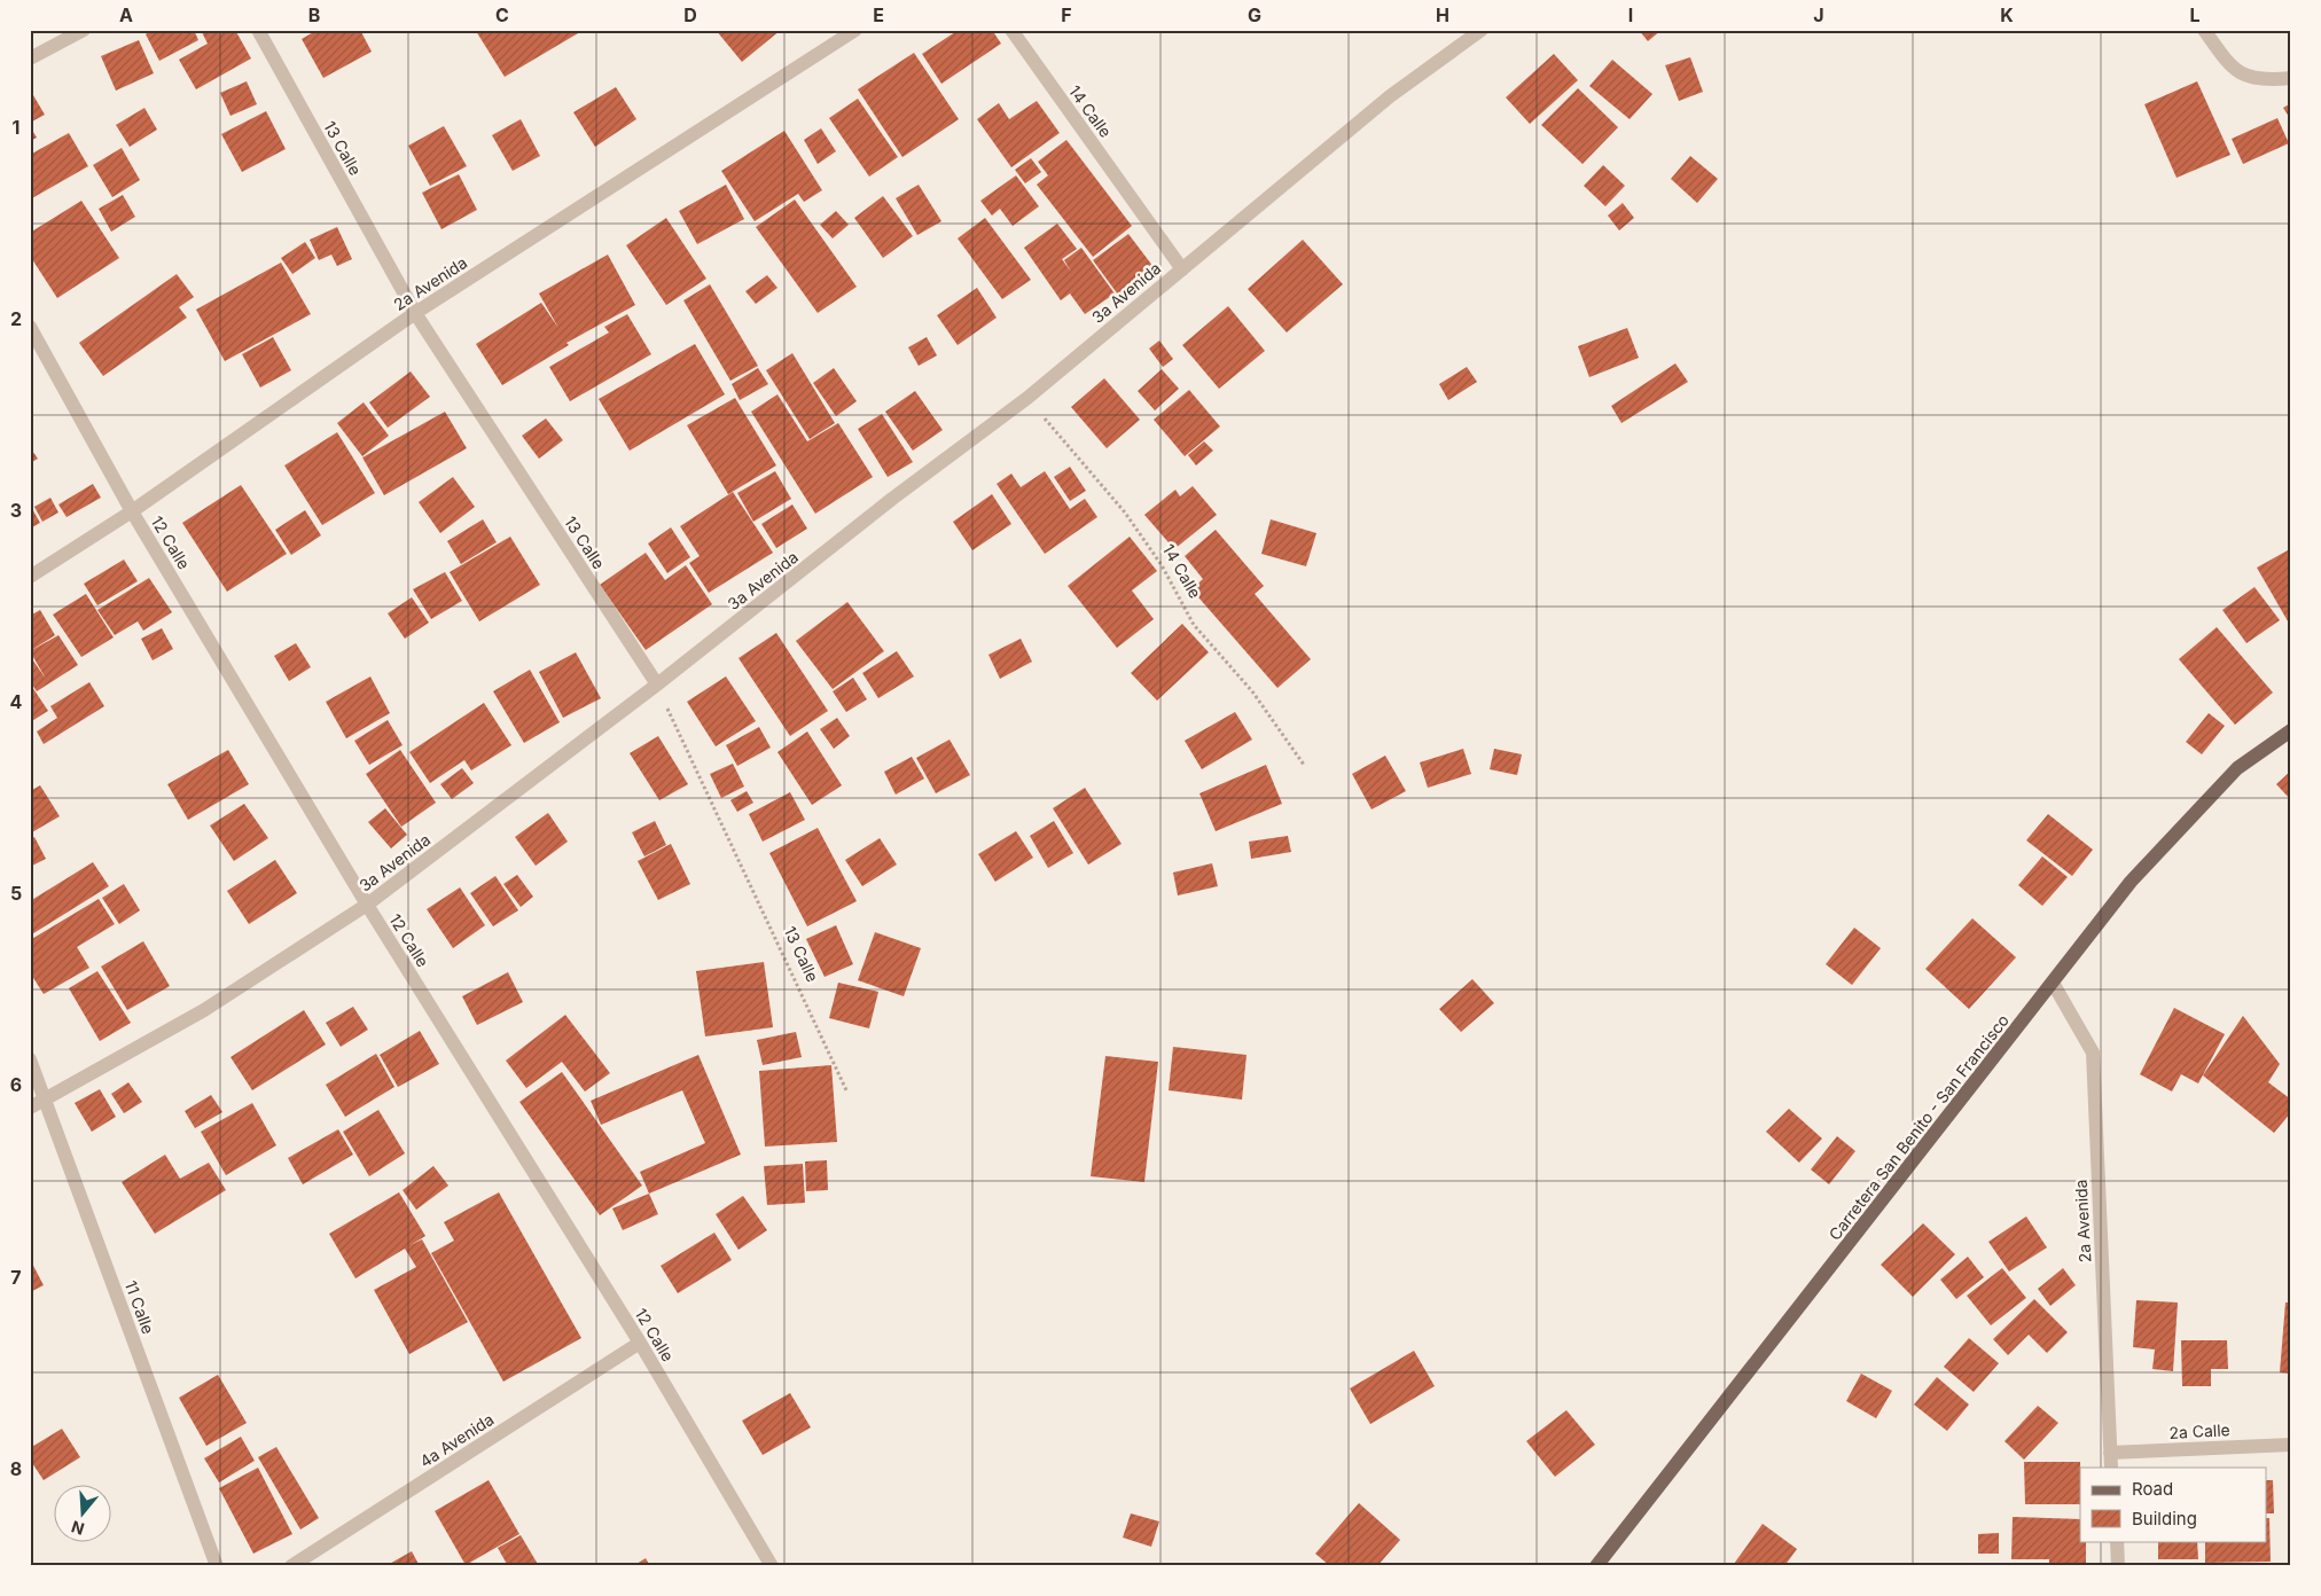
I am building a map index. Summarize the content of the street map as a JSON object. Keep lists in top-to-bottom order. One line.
{"streets":{"main road":["Carretera San Benito - San Francisco"],"street":["14 Calle","13 Calle","2a Avenida","3a Avenida","12 Calle","11 Calle","2a Calle","4a Avenida"]},"crossings":[["14 Calle","3a Avenida"],["13 Calle","2a Avenida"],["13 Calle","3a Avenida"],["2a Avenida","12 Calle"],["2a Avenida","Carretera San Benito - San Francisco"],["2a Avenida","2a Calle"],["3a Avenida","12 Calle"],["3a Avenida","11 Calle"],["12 Calle","4a Avenida"]],"legend":["Road","Building"],"north":"bottom","grid":{"columns":["A","B","C","D","E","F","G","H","I","J","K","L"],"rows":["1","2","3","4","5","6","7","8"]}}
